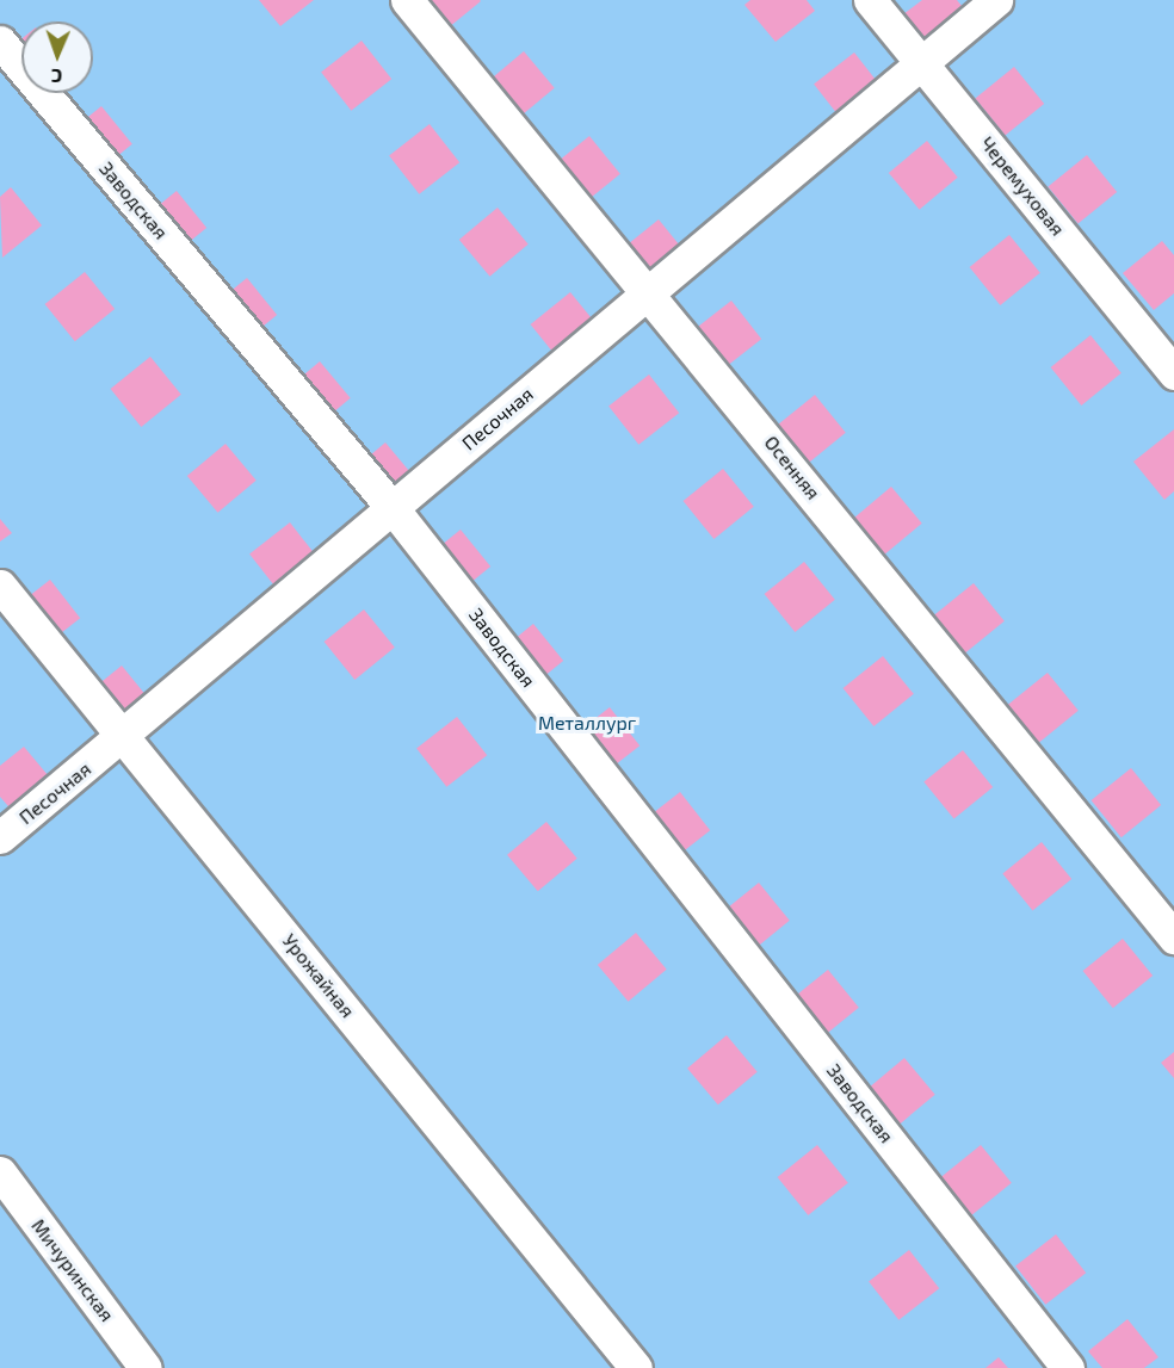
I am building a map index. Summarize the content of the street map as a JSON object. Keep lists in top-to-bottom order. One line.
{"streets":{"street":["Черемуховая","Заводская","Песочная","Осенняя","Урожайная","Мичуринская"]},"crossings":[["Черемуховая","Песочная"],["Заводская","Песочная"],["Песочная","Осенняя"],["Песочная","Урожайная"]],"parks":["Металлург"],"north":"bottom"}
